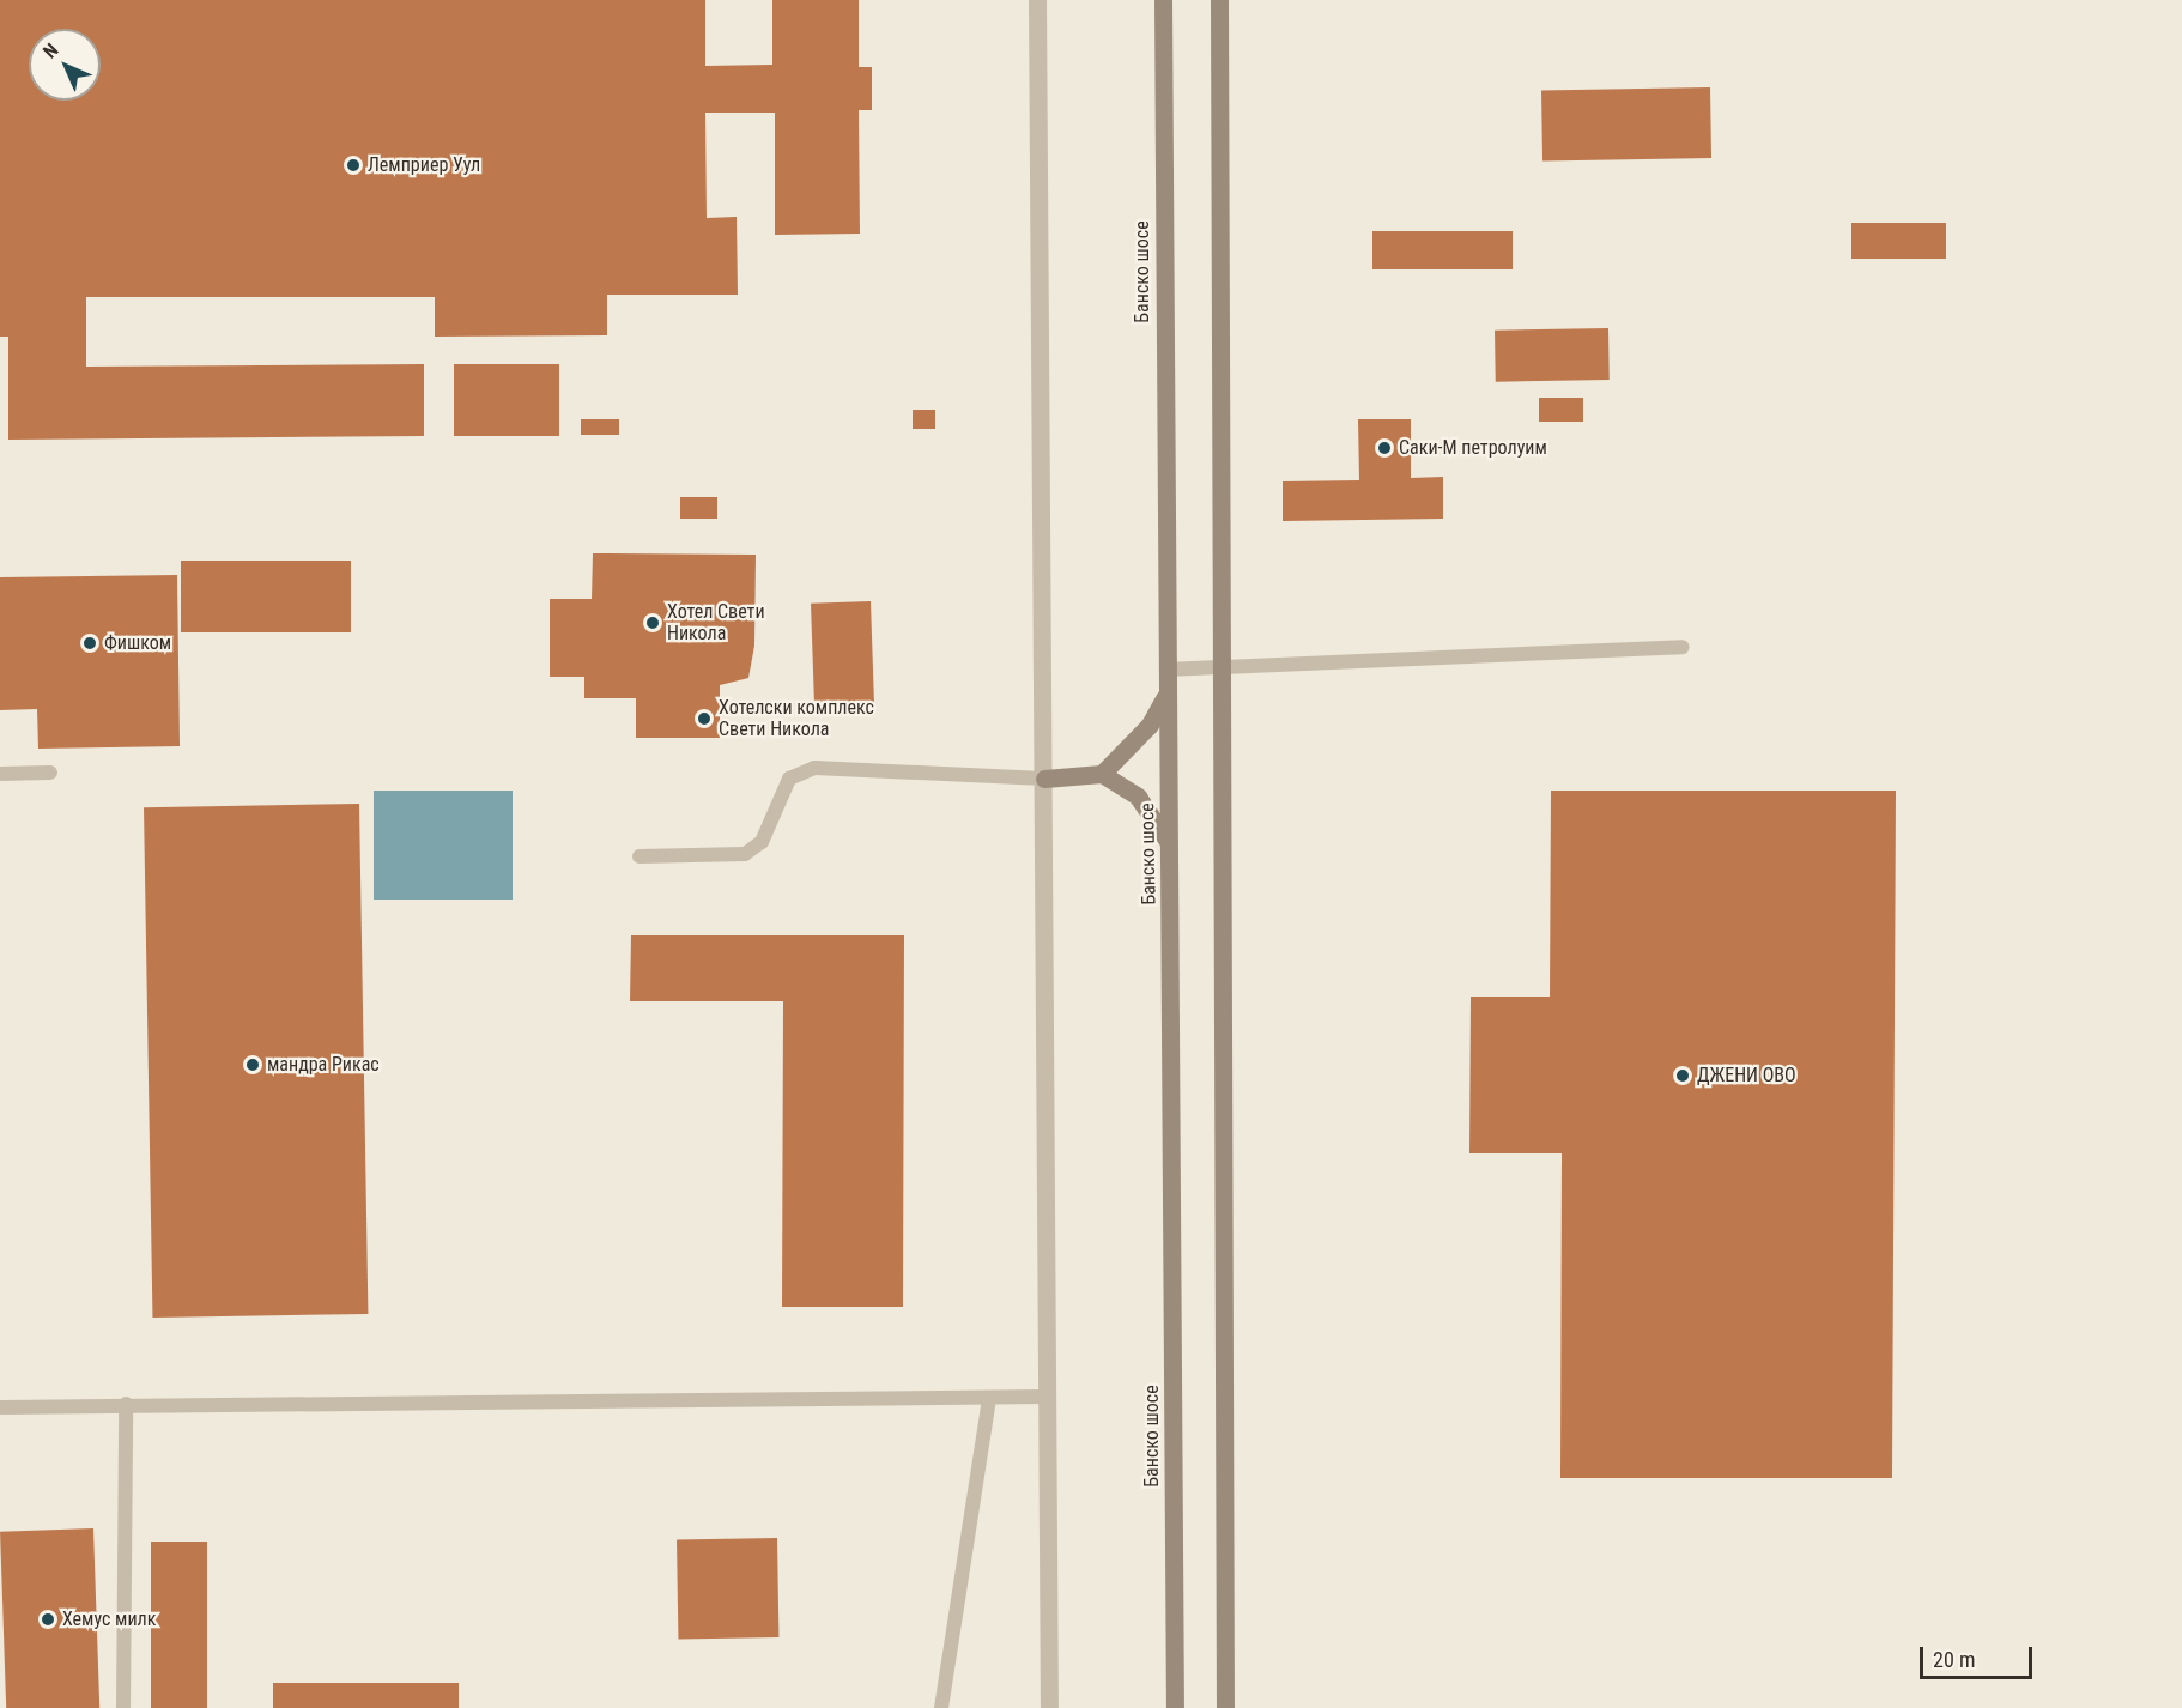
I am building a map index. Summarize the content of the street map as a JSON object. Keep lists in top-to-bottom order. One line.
{"streets":{"main road":["Банско шосе"]},"places":["Лемприер Уул","Саки-М петролуим","Хотел Свети Никола","Фишком","Хотелски комплекс Свети Никола","мандра Рикас","ДЖЕНИ ОВО","Хемус милк"],"scale_bar":"20 m","north":"top left"}
